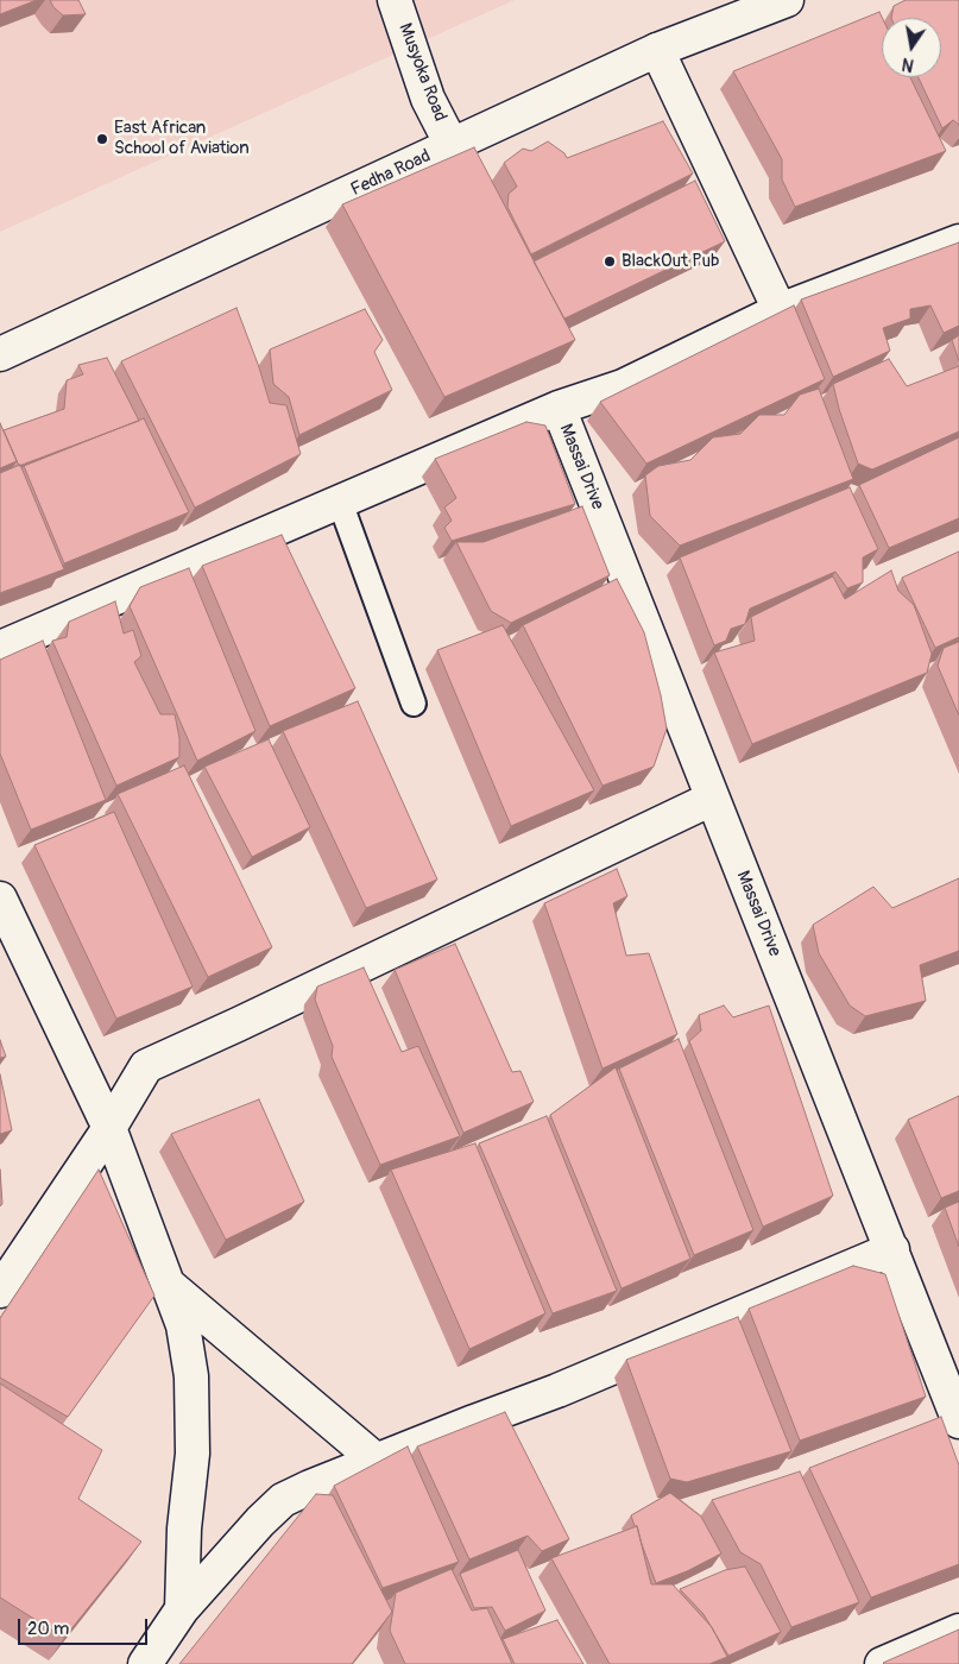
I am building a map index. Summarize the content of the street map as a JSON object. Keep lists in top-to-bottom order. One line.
{"streets":{"street":["Musyoka Road","Fedha Road","Massai Drive"]},"crossings":[["Musyoka Road","Fedha Road"]],"places":["East African School of Aviation","BlackOut Pub"],"scale_bar":"20 m","north":"bottom"}
